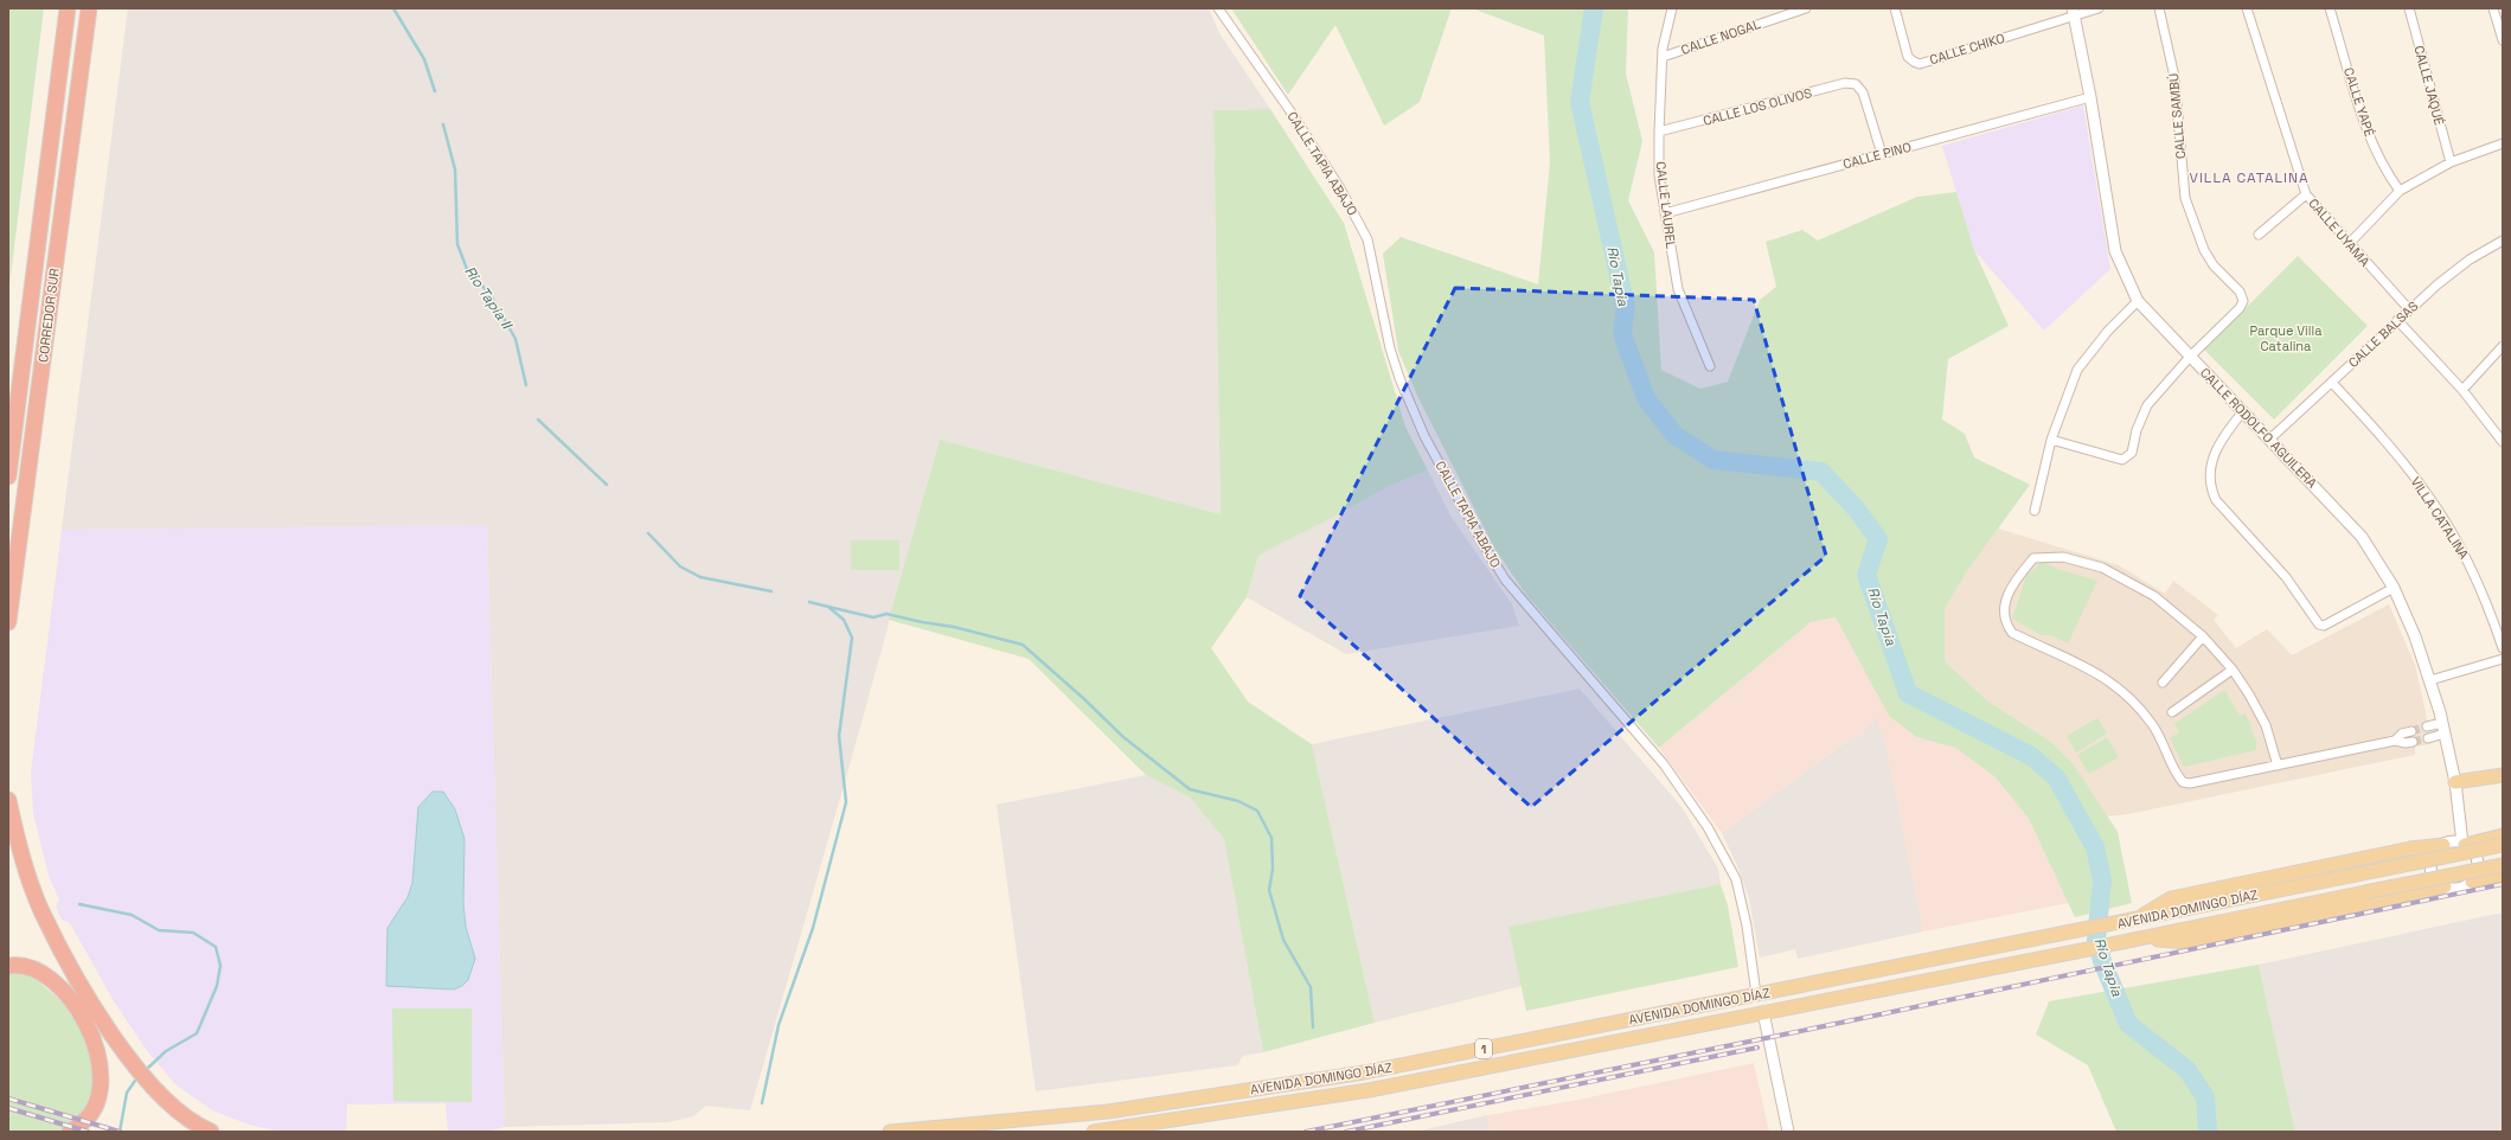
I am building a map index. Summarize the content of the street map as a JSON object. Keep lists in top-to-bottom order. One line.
{"streets":{"highway":["CORREDOR SUR"],"main road":["AVENIDA DOMINGO DÍAZ","1"],"street":["CALLE NOGAL","CALLE CHIKO","CALLE JAQUÉ","CALLE YAPÉ","CALLE LOS OLIVOS","CALLE SAMBÚ","CALLE PINO","CALLE TAPIA ABAJO","CALLE LAUREL","CALLE UYAMA","CALLE BALSAS","CALLE RODOLFO AGUILERA","VILLA CATALINA"]},"crossings":[["CALLE NOGAL","CALLE LAUREL"],["CALLE CHIKO","CALLE RODOLFO AGUILERA"],["CALLE LOS OLIVOS","CALLE PINO"],["CALLE LOS OLIVOS","CALLE LAUREL"],["CALLE SAMBÚ","CALLE RODOLFO AGUILERA"],["CALLE PINO","CALLE LAUREL"],["CALLE PINO","CALLE RODOLFO AGUILERA"],["CALLE TAPIA ABAJO","AVENIDA DOMINGO DÍAZ"],["CALLE UYAMA","CALLE BALSAS"],["CALLE BALSAS","CALLE RODOLFO AGUILERA"],["CALLE BALSAS","VILLA CATALINA"]],"districts":["VILLA CATALINA"],"water":["Río Tapia","Rio Tapia II"],"parks":["Parque Villa Catalina"]}
